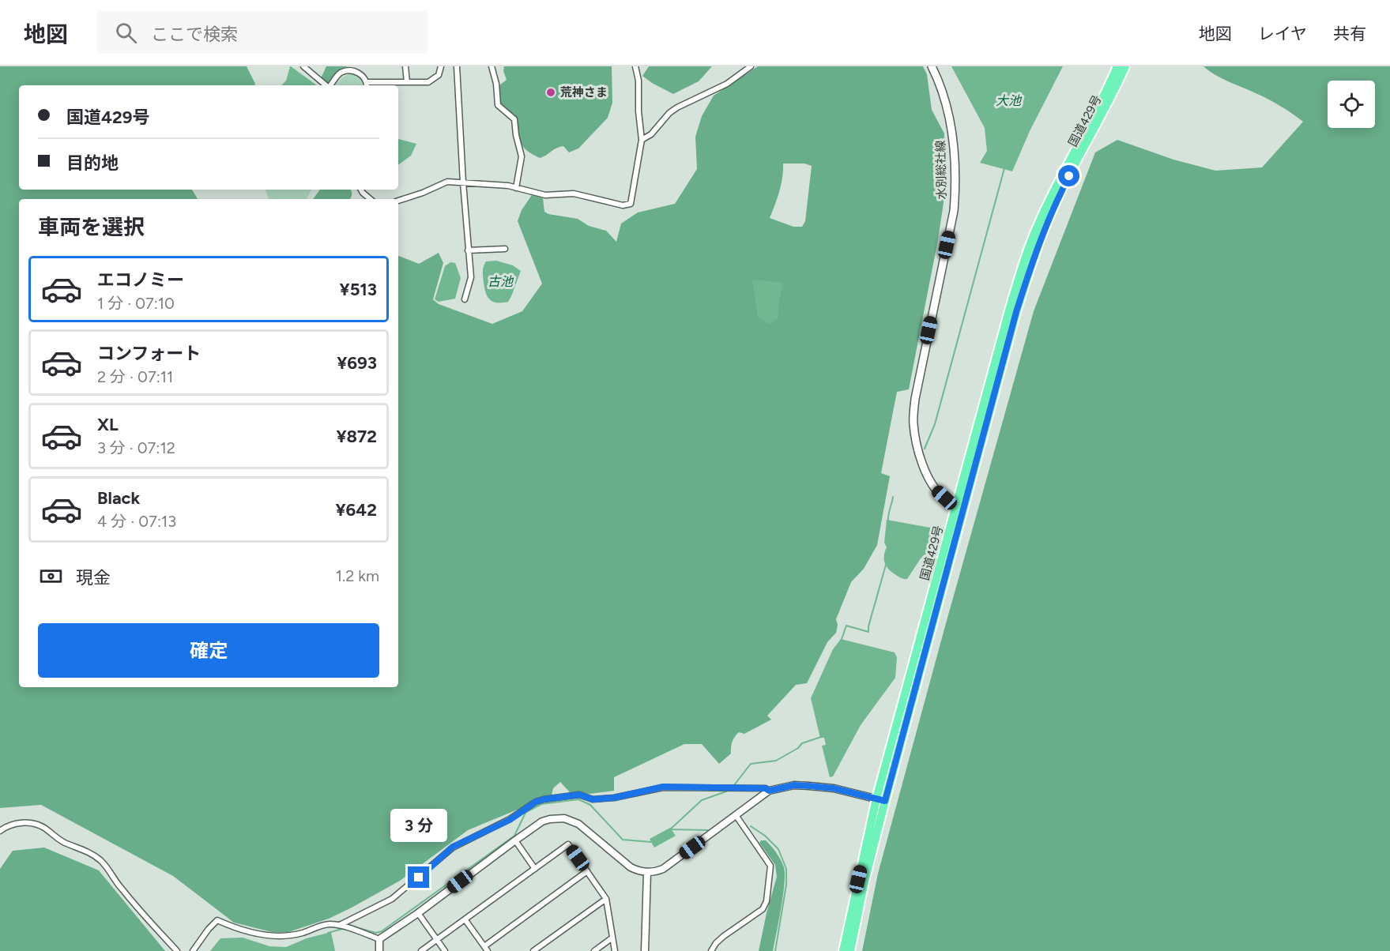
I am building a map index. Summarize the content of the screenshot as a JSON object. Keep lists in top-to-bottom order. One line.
{"streets":{"highway":["国道429号"],"main road":["水別総社線"]},"crossings":[["国道429号","水別総社線"]],"water":["大池","古池"],"places":["荒神さま"],"page":{"header":"地図","search":"ここで検索","nav":["地図","レイヤ","共有"],"banner":["国道429号","目的地"],"heading":"車両を選択","list":[{"name":"エコノミー","note":"1 分 · 07:10","value":"¥513"},{"name":"コンフォート","note":"2 分 · 07:11","value":"¥693"},{"name":"XL","note":"3 分 · 07:12","value":"¥872"},{"name":"Black","note":"4 分 · 07:13","value":"¥642"}],"pay":["現金","1.2 km"],"buttons":"確定","bubble":"3 分"}}
